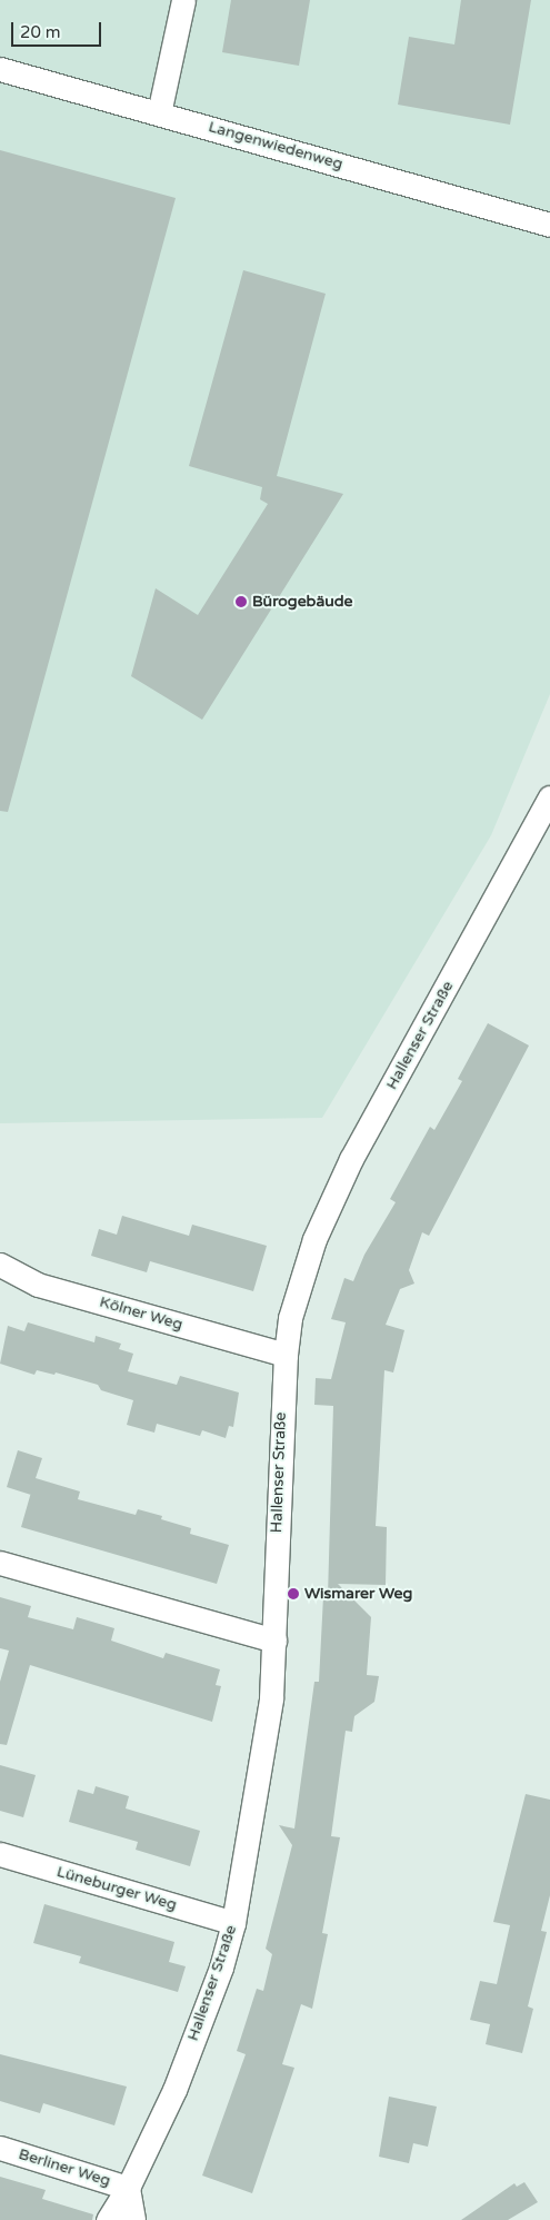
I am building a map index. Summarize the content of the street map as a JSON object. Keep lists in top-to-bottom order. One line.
{"streets":{"street":["Langenwiedenweg","Hallenser Straße","Kölner Weg","Lüneburger Weg","Berliner Weg"]},"crossings":[["Hallenser Straße","Kölner Weg"],["Hallenser Straße","Lüneburger Weg"],["Hallenser Straße","Berliner Weg"]],"places":["Bürogebäude","Wismarer Weg"],"scale_bar":"20 m"}
